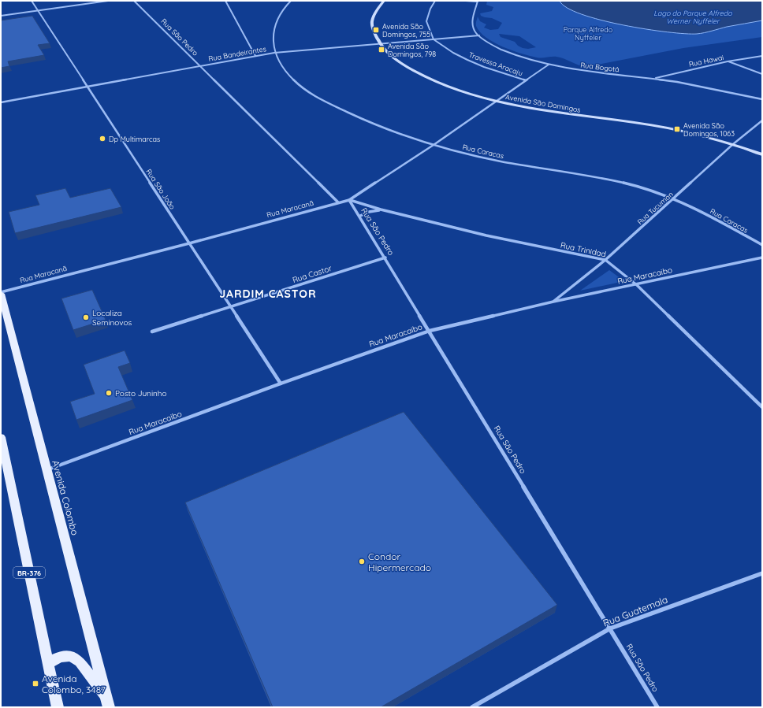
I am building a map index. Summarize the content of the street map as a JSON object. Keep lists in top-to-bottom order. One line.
{"streets":{"main road":["Avenida Colombo","BR-376"],"street":["Rua São Pedro","Rua Bandeirantes","Rua Hawai","Travessa Aracaju","Rua Bogotá","Avenida São Domingos","Rua Caracas","Rua São João","Rua Tucuman","Rua Maracanã","Rua Trinidad","Rua Castor","Rua Maracaibo","Rua Guatemala"]},"crossings":[["Rua São Pedro","Rua Bandeirantes"],["Rua São Pedro","Rua Maracanã"],["Rua São Pedro","Rua Trinidad"],["Rua São Pedro","Rua Castor"],["Rua São Pedro","Rua Maracaibo"],["Rua São Pedro","Rua Guatemala"],["Rua Bandeirantes","Travessa Aracaju"],["Rua Bandeirantes","Rua Bogotá"],["Rua Bandeirantes","Avenida São Domingos"],["Rua Bandeirantes","Rua Caracas"],["Rua Bandeirantes","Rua São João"],["Rua Hawai","Rua Bogotá"],["Travessa Aracaju","Rua Maracanã"],["Rua Bogotá","Rua Maracanã"],["Avenida São Domingos","Rua Tucuman"],["Avenida São Domingos","Rua Maracanã"],["Rua Caracas","Rua Tucuman"],["Rua Caracas","Rua Maracanã"],["Rua São João","Rua Maracanã"],["Rua São João","Rua Castor"],["Rua São João","Rua Maracaibo"],["Rua Tucuman","Rua Trinidad"],["Rua Tucuman","Rua Maracaibo"],["Rua Maracanã","Rua Trinidad"],["Rua Maracanã","Avenida Colombo"],["Rua Trinidad","Rua Maracaibo"],["Rua Maracaibo","Avenida Colombo"]],"districts":["JARDIM CASTOR"],"water":["Lago do Parque Alfredo Werner Nyffeler"],"parks":["Parque Alfredo Nyffeler"],"places":{"transit":["Avenida São Domingos, 755","Avenida São Domingos, 798","Avenida São Domingos, 1063","Avenida Colombo, 3487"],"other":["Dp Multimarcas","Localiza Seminovos","Posto Juninho","Condor Hipermercado"]}}
